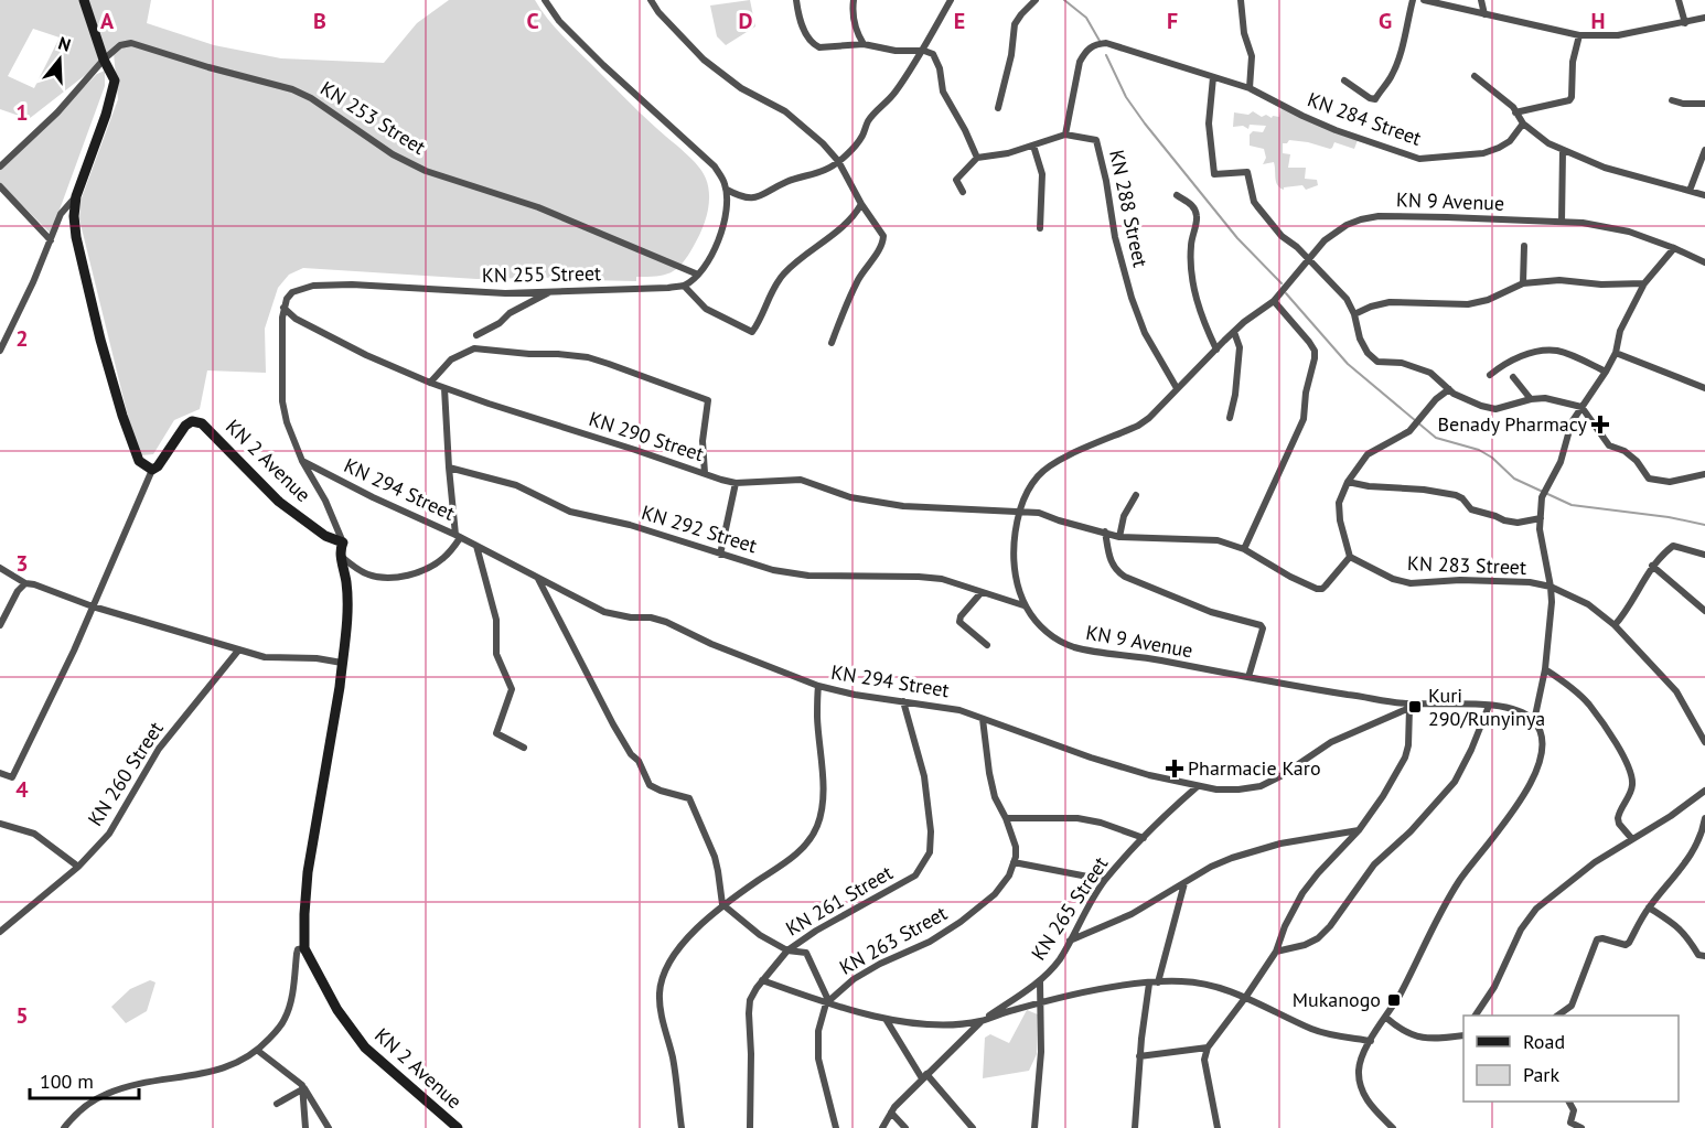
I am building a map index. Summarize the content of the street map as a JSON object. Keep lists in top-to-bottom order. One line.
{"streets":{"main road":["KN 2 Avenue"],"street":["KN 253 Street","KN 284 Street","KN 9 Avenue","KN 288 Street","KN 255 Street","KN 290 Street","KN 294 Street","KN 292 Street","KN 283 Street","KN 260 Street","KN 261 Street","KN 265 Street","KN 263 Street"]},"crossings":[["KN 284 Street","KN 288 Street"],["KN 9 Avenue","KN 288 Street"],["KN 9 Avenue","KN 290 Street"],["KN 9 Avenue","KN 294 Street"],["KN 9 Avenue","KN 292 Street"],["KN 255 Street","KN 290 Street"],["KN 294 Street","KN 261 Street"],["KN 294 Street","KN 265 Street"]],"places":{"health":["Benady Pharmacy","Pharmacie Karo"],"transit":["Kuri 290/Runyinya","Mukanogo"]},"legend":["Road","Park"],"scale_bar":"100 m","north":"top","grid":{"columns":["A","B","C","D","E","F","G","H"],"rows":["1","2","3","4","5"]}}
